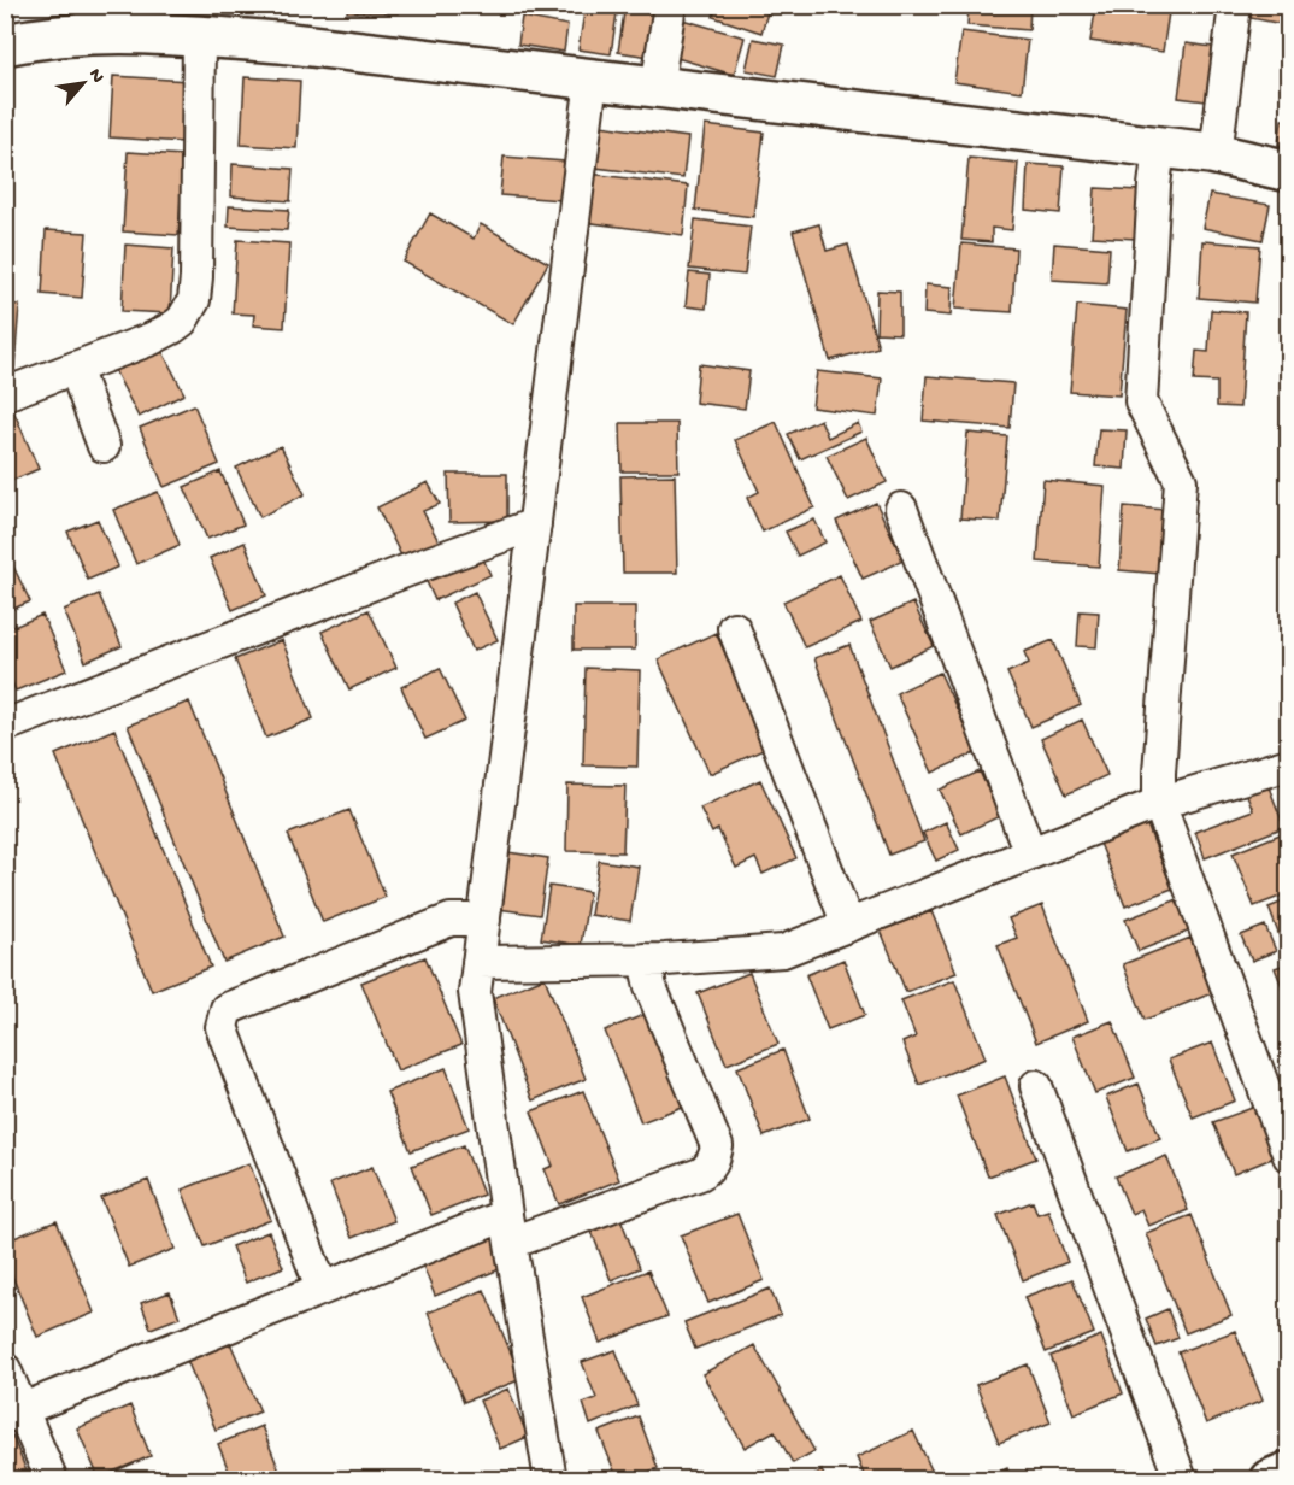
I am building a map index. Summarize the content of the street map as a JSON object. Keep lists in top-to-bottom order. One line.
{"north":"top right"}
